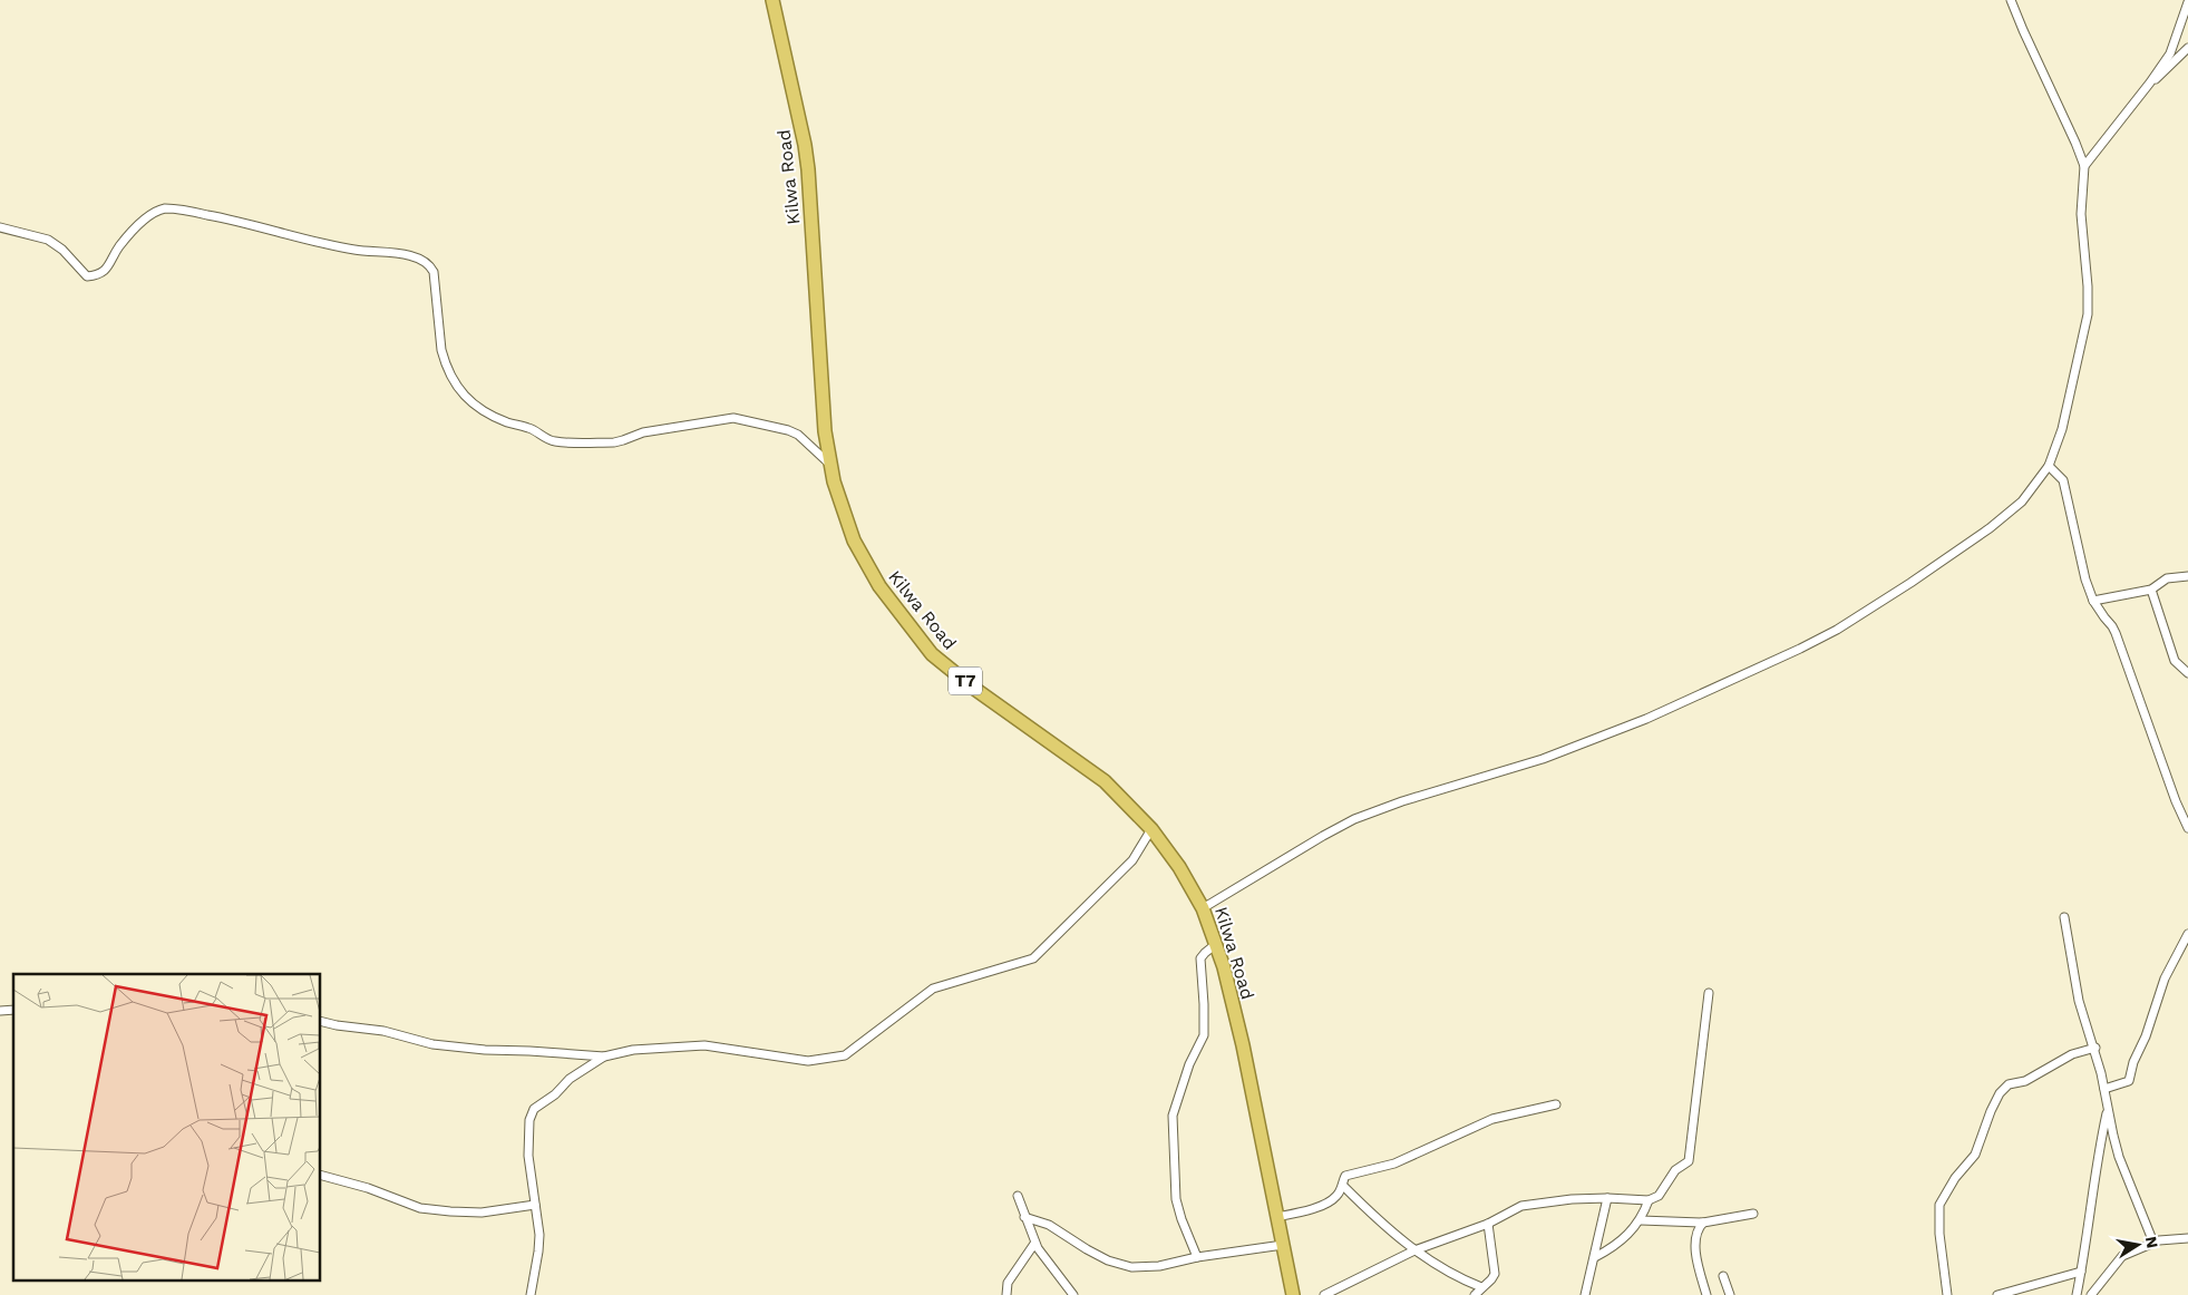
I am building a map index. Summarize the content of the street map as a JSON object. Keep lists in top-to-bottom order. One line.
{"streets":{"highway":["Kilwa Road","T7"]},"north":"right"}
